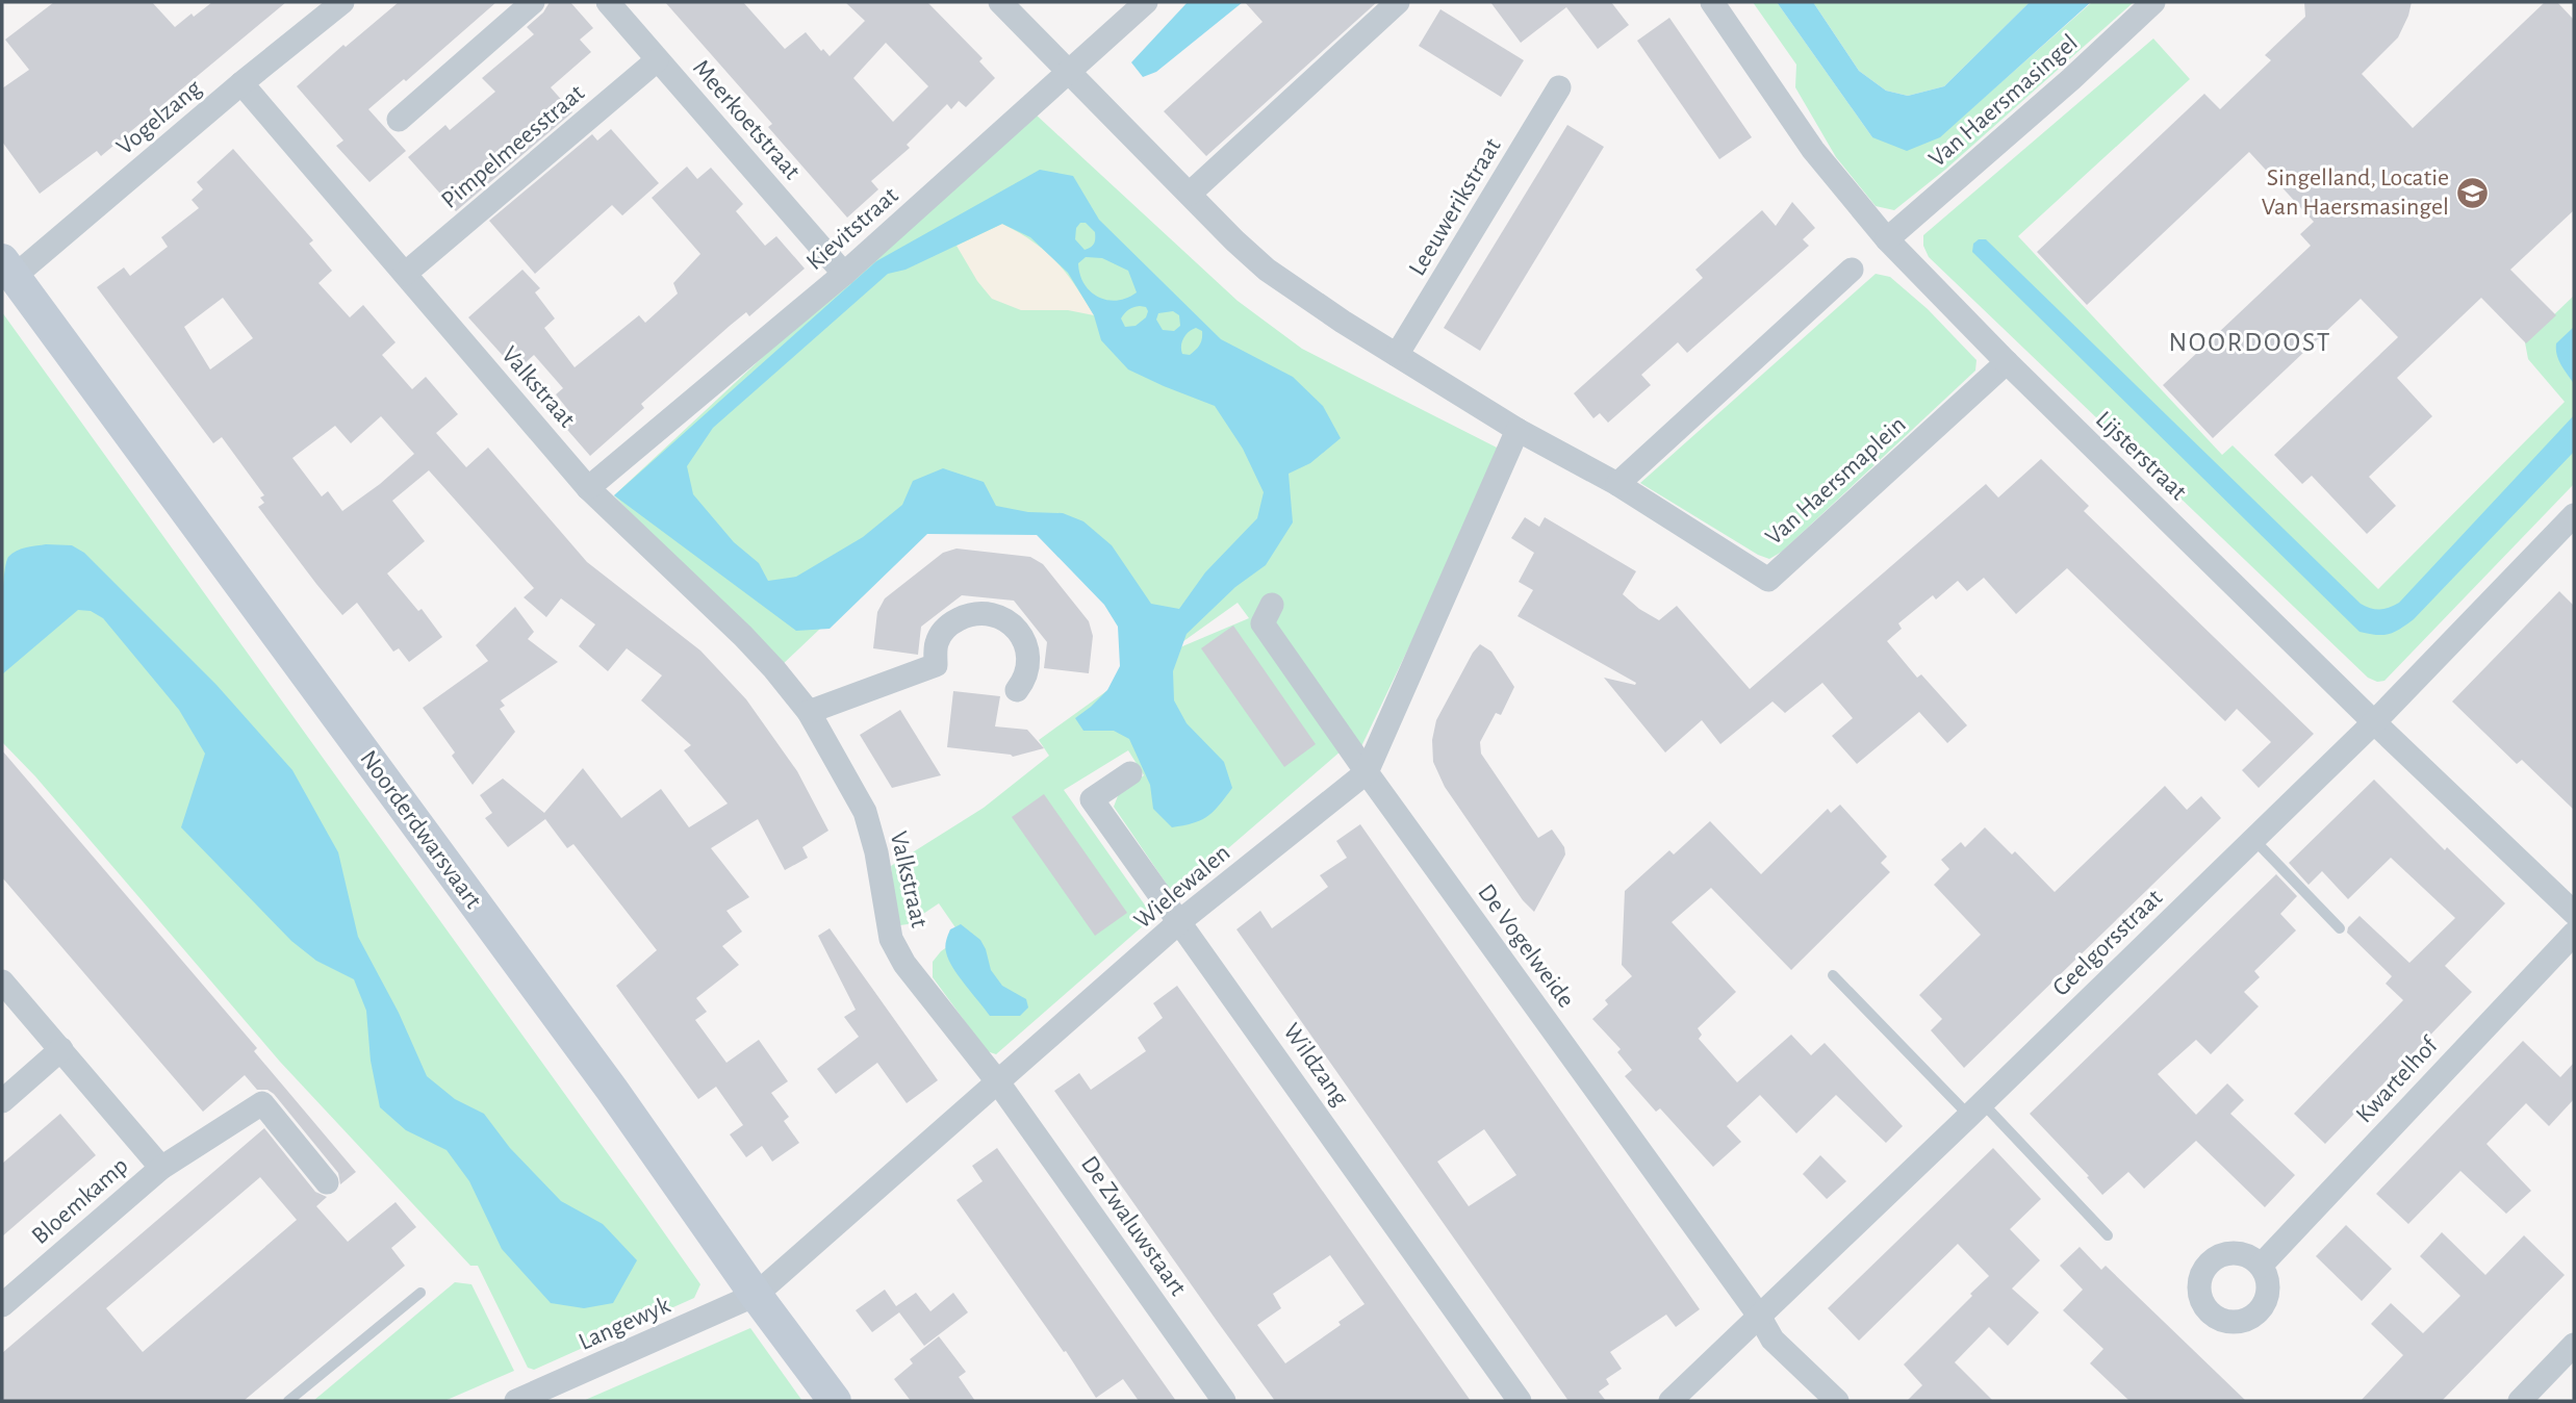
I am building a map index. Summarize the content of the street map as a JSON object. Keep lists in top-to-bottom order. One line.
{"streets":{"main road":["Noorderdwarsvaart"],"street":["Van Haersmasingel","Vogelzang","Meerkoetstraat","Pimpelmeesstraat","Leeuwerikstraat","Kievitstraat","Valkstraat","Lijsterstraat","Van Haersmaplein","Wielewalen","Geelgorsstraat","De Vogelweide","Wildzang","Kwartelhof","Bloemkamp","De Zwaluwstaart","Langewyk"]},"crossings":[["Van Haersmasingel","Lijsterstraat"],["Vogelzang","Valkstraat"],["Vogelzang","Noorderdwarsvaart"],["Meerkoetstraat","Pimpelmeesstraat"],["Meerkoetstraat","Kievitstraat"],["Pimpelmeesstraat","Valkstraat"],["Kievitstraat","Valkstraat"],["Valkstraat","Wielewalen"],["Valkstraat","De Zwaluwstaart"],["Lijsterstraat","Van Haersmaplein"],["Lijsterstraat","Geelgorsstraat"],["Van Haersmaplein","Wielewalen"],["Noorderdwarsvaart","Wielewalen"],["Noorderdwarsvaart","Langewyk"],["Wielewalen","De Vogelweide"],["Wielewalen","Wildzang"],["Wielewalen","De Zwaluwstaart"],["Wielewalen","Langewyk"],["Geelgorsstraat","De Vogelweide"]],"districts":["NOORDOOST"],"places":{"school or university":["Singelland, Locatie Van Haersmasingel"]}}
